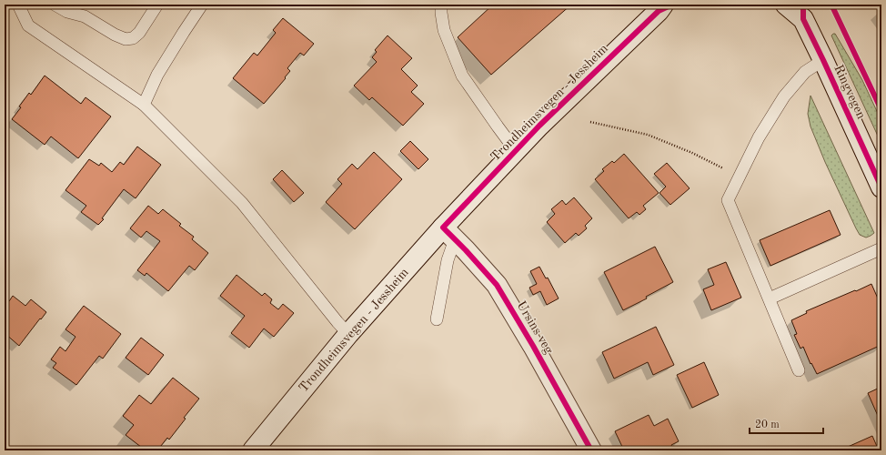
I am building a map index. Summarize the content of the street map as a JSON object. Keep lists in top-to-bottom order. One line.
{"streets":{"main road":["Ringvegen","Trondheimsvegen - Jessheim","Ursins veg"]},"crossings":[["Trondheimsvegen - Jessheim","Ursins veg"]],"scale_bar":"20 m"}
